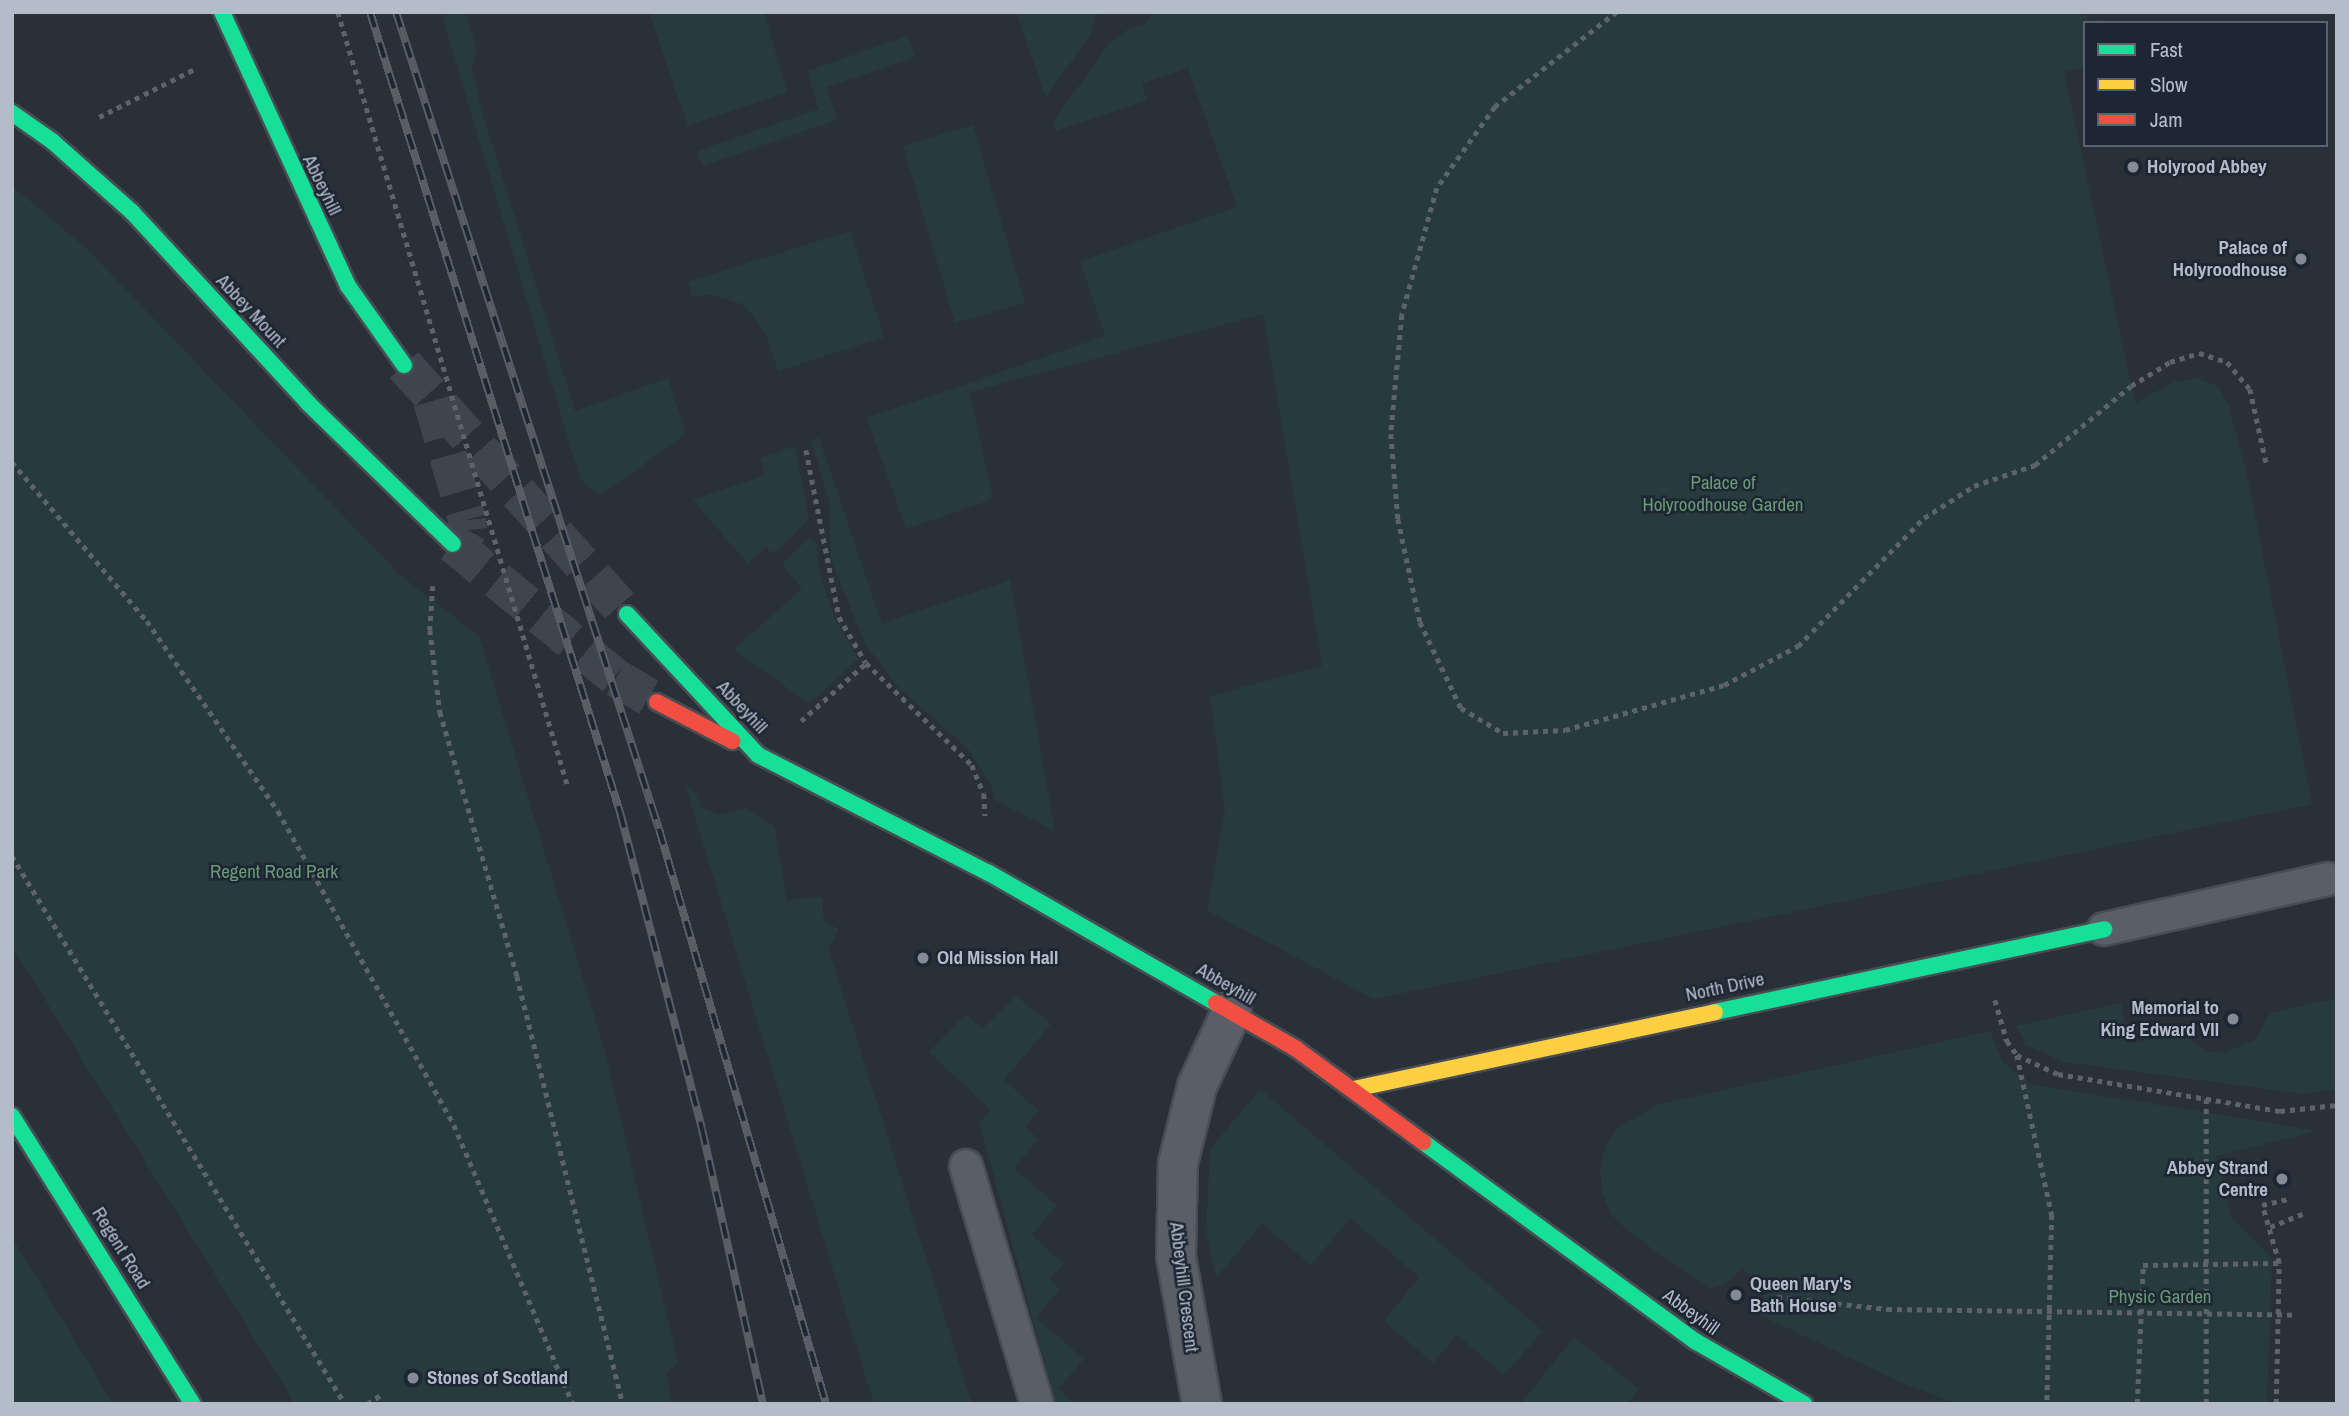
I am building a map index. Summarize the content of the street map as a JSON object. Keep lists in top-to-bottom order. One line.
{"streets":{"street":["Abbeyhill","Abbey Mount","North Drive","Regent Road","Abbeyhill Crescent"]},"crossings":[["Abbeyhill","North Drive"],["Abbeyhill","Abbeyhill Crescent"]],"parks":["Palace of Holyroodhouse Garden","Regent Road Park","Physic Garden"],"places":["Holyrood Abbey","Palace of Holyroodhouse","Old Mission Hall","Memorial to King Edward VII","Abbey Strand Centre","Queen Mary's Bath House","Stones of Scotland"],"legend":["Fast","Slow","Jam"]}
